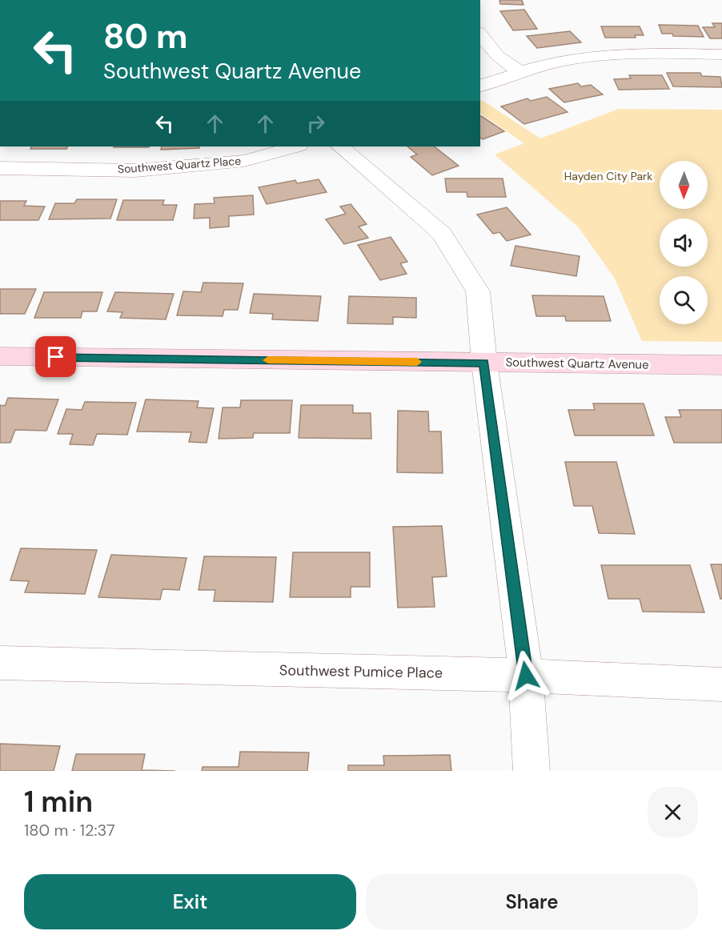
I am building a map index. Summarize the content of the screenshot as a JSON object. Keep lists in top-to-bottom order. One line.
{"streets":{"street":["Southwest Quartz Place","Southwest Quartz Avenue","Southwest Pumice Place"]},"parks":["Hayden City Park"],"north":"bottom","page":{"turn":["80 m","Southwest Quartz Avenue"],"heading":["1 min","180 m · 12:37"],"buttons":["Exit","Share"]}}
